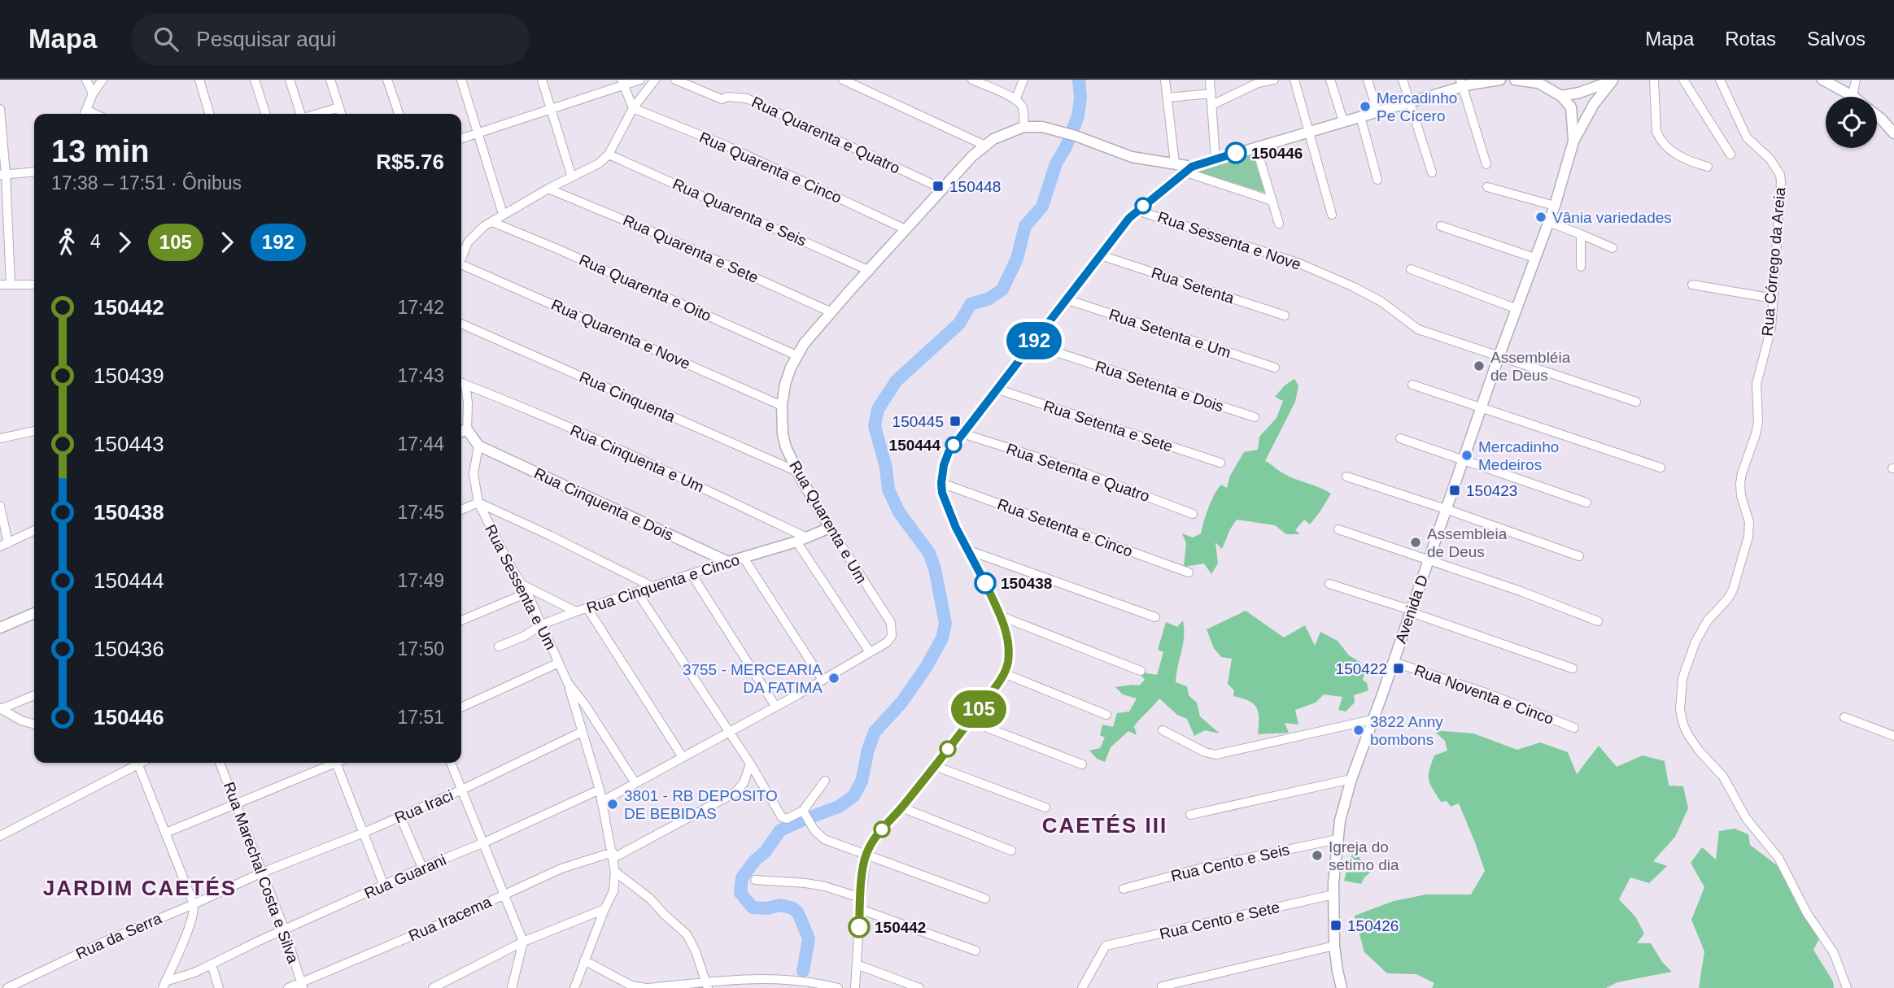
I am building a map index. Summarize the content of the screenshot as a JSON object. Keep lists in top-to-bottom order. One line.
{"streets":{"street":["Rua Quarenta e Quatro","Rua Quarenta e Cinco","Rua Quarenta e Seis","Rua Sessenta e Nove","Rua Quarenta e Sete","Rua Córrego da Areia","Rua Setenta","Rua Quarenta e Oito","Rua Setenta e Um","Rua Quarenta e Nove","Rua Setenta e Dois","Rua Cinquenta","Rua Setenta e Sete","Rua Cinquenta e Um","Rua Setenta e Quatro","Rua Cinquenta e Dois","Rua Quarenta e Um","Rua Setenta e Cinco","Rua Cinquenta e Cinco","Rua Sessenta e Um","Avenida D","Rua Noventa e Cinco","Rua Iraci","Rua Cento e Seis","Rua Marechal Costa e Silva","Rua Guarani","Rua Iracema","Rua Cento e Sete","Rua da Serra"]},"crossings":[["Rua Quarenta e Quatro","Rua Quarenta e Um"],["Rua Quarenta e Cinco","Rua Quarenta e Um"],["Rua Quarenta e Seis","Rua Quarenta e Um"],["Rua Sessenta e Nove","Avenida D"],["Rua Quarenta e Sete","Rua Quarenta e Um"],["Rua Quarenta e Oito","Rua Quarenta e Um"],["Rua Quarenta e Nove","Rua Quarenta e Um"],["Rua Cinquenta","Rua Quarenta e Um"],["Rua Cinquenta e Um","Rua Cinquenta e Cinco"],["Rua Cinquenta e Dois","Rua Cinquenta e Cinco"],["Rua Cinquenta e Dois","Rua Sessenta e Um"],["Rua Quarenta e Um","Rua Cinquenta e Cinco"],["Rua Quarenta e Um","Rua Sessenta e Um"],["Rua Cinquenta e Cinco","Rua Sessenta e Um"],["Avenida D","Rua Noventa e Cinco"],["Avenida D","Rua Cento e Seis"],["Avenida D","Rua Cento e Sete"],["Rua Iraci","Rua Marechal Costa e Silva"],["Rua Iraci","Rua da Serra"],["Rua Marechal Costa e Silva","Rua Guarani"],["Rua Marechal Costa e Silva","Rua Iracema"],["Rua Marechal Costa e Silva","Rua da Serra"]],"districts":["CAETÉS III","JARDIM CAETÉS"],"places":{"other":["Mercadinho Pe Cícero","150446","Vânia variedades","Assembléia de Deus","150444","Mercadinho Medeiros","Assembleia de Deus","150438","3755 - MERCEARIA DA FATIMA","3822 Anny bombons","3801 - RB DEPOSITO DE BEBIDAS","Igreja do setimo dia","150442"],"transit":["150448","150445","150423","150422","150426"]},"lines":["bus line 192","bus line 105"],"page":{"header":"Mapa","search":"Pesquisar aqui","nav":["Mapa","Rotas","Salvos"],"on_map":["105","192"],"heading":["13 min","17:38 – 17:51 · Ônibus","R$5.76"],"legs":["4","105","192"],"list":[{"name":"150442","value":"17:42"},{"name":"150439","value":"17:43"},{"name":"150443","value":"17:44"},{"name":"150438","value":"17:45"},{"name":"150444","value":"17:49"},{"name":"150436","value":"17:50"},{"name":"150446","value":"17:51"}]}}
